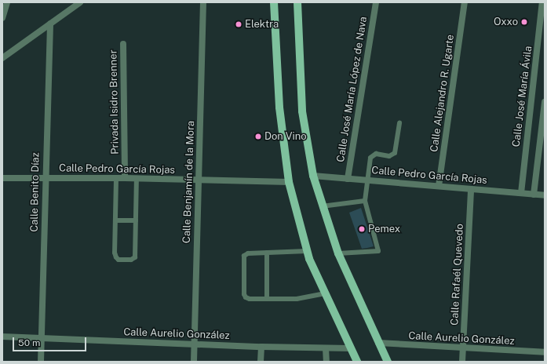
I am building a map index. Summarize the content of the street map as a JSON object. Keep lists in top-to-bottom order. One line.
{"streets":{"street":["Calle José María López de Nava","Calle Alejandro R. Ugarte","Calle José María Ávila","Privada Isidro Brenner","Calle Pedro García Rojas","Calle Benjamín de la Mora","Calle Benito Díaz","Calle Rafaél Quevedo","Calle Aurelio González"]},"crossings":[["Calle José María López de Nava","Calle Pedro García Rojas"],["Calle Alejandro R. Ugarte","Calle Pedro García Rojas"],["Calle José María Ávila","Calle Pedro García Rojas"],["Privada Isidro Brenner","Calle Pedro García Rojas"],["Calle Pedro García Rojas","Calle Benjamín de la Mora"],["Calle Pedro García Rojas","Calle Benito Díaz"],["Calle Pedro García Rojas","Calle Rafaél Quevedo"],["Calle Benjamín de la Mora","Calle Aurelio González"],["Calle Benito Díaz","Calle Aurelio González"],["Calle Rafaél Quevedo","Calle Aurelio González"]],"places":["Oxxo","Elektra","Don Vino","Pemex"],"scale_bar":"50 m"}
